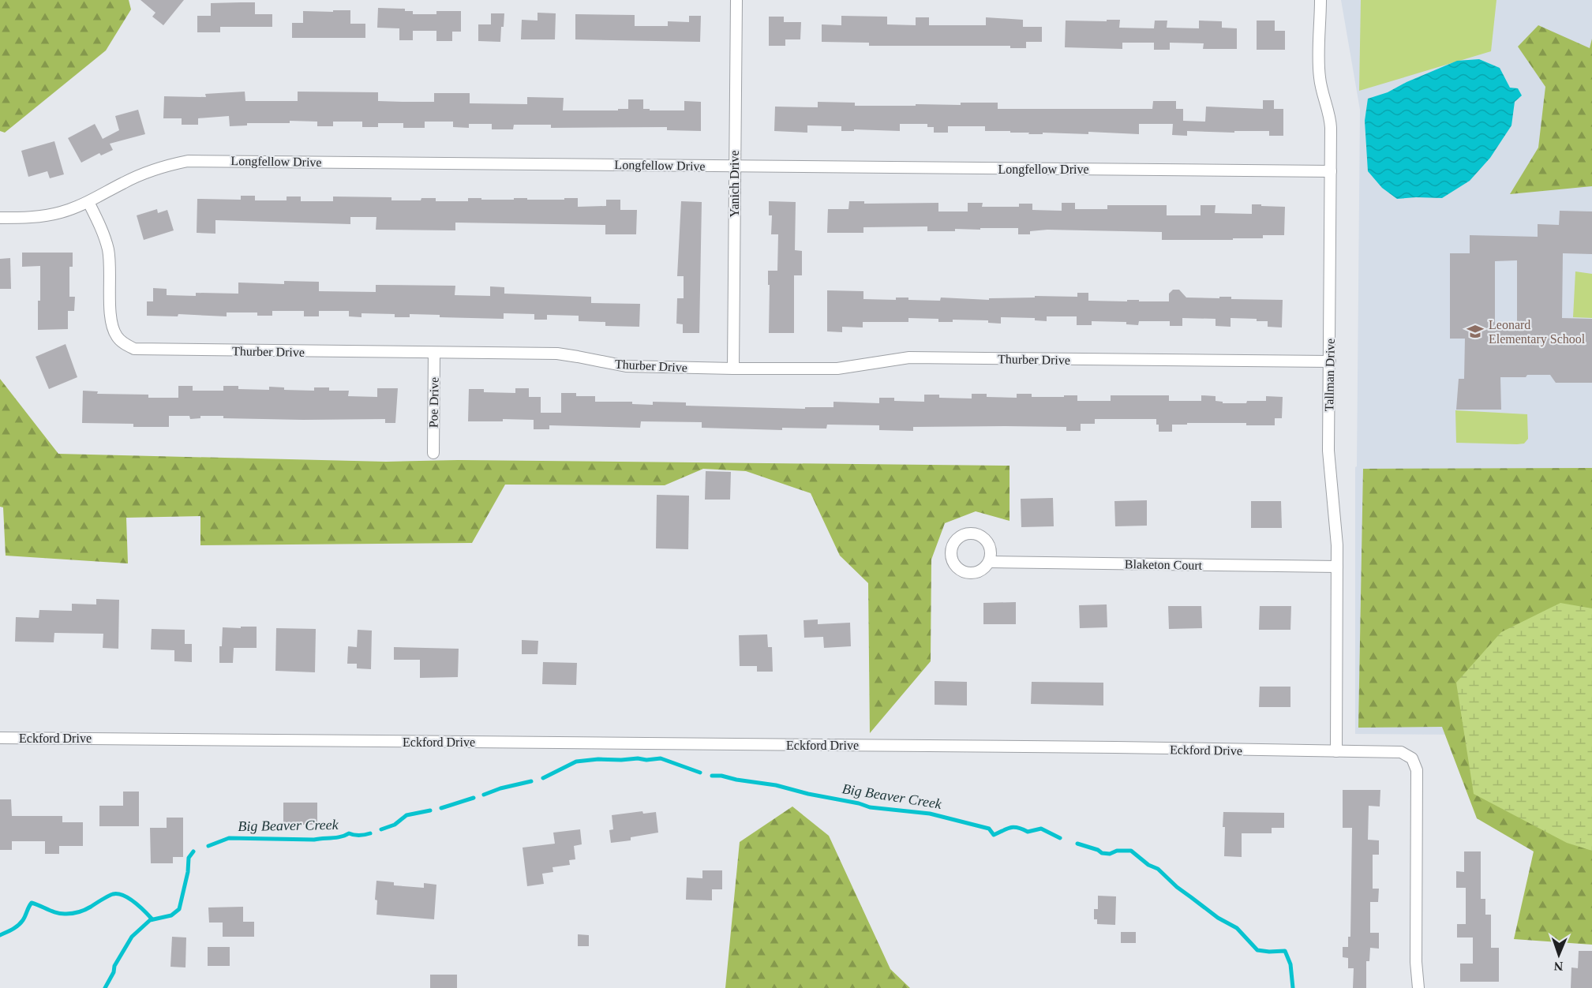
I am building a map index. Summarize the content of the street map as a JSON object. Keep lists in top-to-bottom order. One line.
{"streets":{"street":["Longfellow Drive","Yanich Drive","Thurber Drive","Tallman Drive","Poe Drive","Blaketon Court","Eckford Drive"]},"crossings":[["Longfellow Drive","Yanich Drive"],["Longfellow Drive","Thurber Drive"],["Longfellow Drive","Tallman Drive"],["Yanich Drive","Thurber Drive"],["Thurber Drive","Tallman Drive"],["Thurber Drive","Poe Drive"],["Tallman Drive","Blaketon Court"],["Tallman Drive","Eckford Drive"]],"water":["Big Beaver Creek"],"places":{"school or university":["Leonard Elementary School"]},"north":"bottom"}
